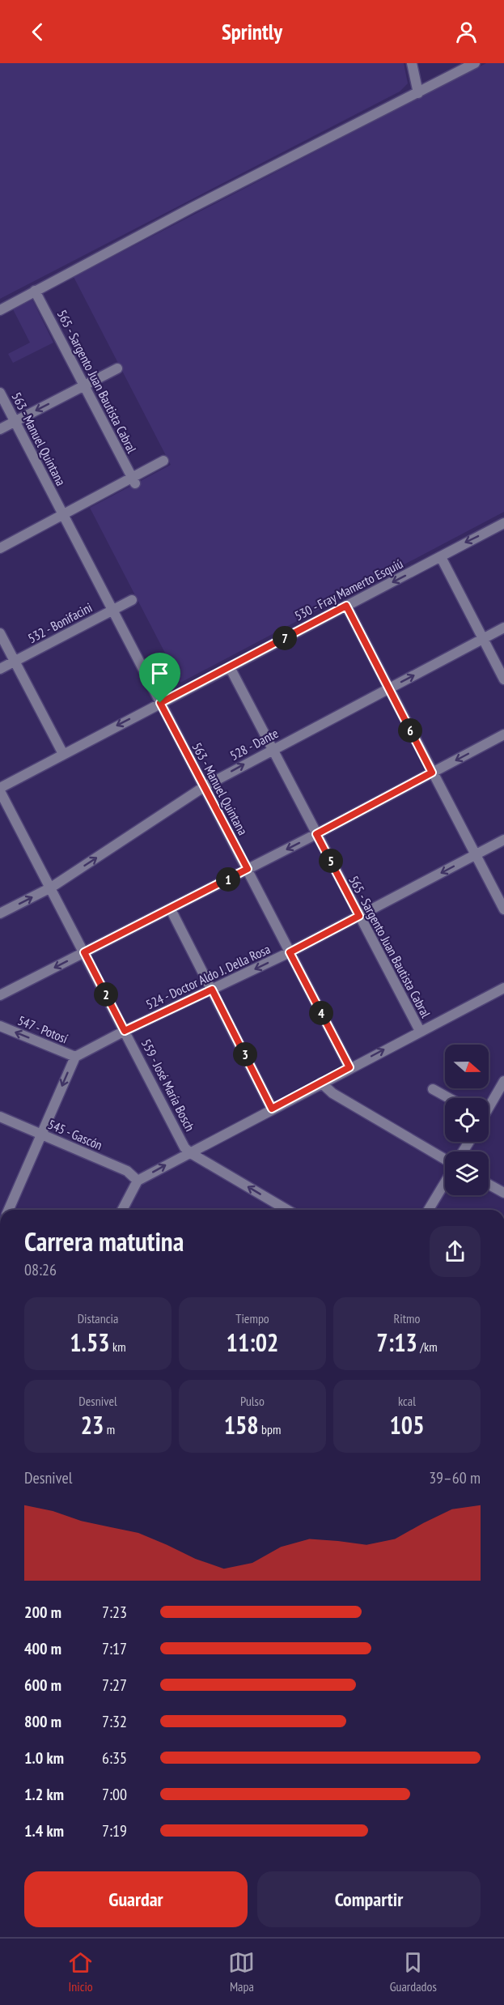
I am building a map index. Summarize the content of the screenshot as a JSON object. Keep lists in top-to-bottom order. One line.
{"streets":{"street":["565 - Sargento Juan Bautista Cabral","563 - Manuel Quintana","530 - Fray Mamerto Esquiú","532 - Bonifacini","528 - Dante","524 - Doctor Aldo J. Della Rosa","547 - Potosí","559 - José María Bosch","545 - Gascón"]},"crossings":[["565 - Sargento Juan Bautista Cabral","530 - Fray Mamerto Esquiú"],["565 - Sargento Juan Bautista Cabral","528 - Dante"],["565 - Sargento Juan Bautista Cabral","524 - Doctor Aldo J. Della Rosa"],["563 - Manuel Quintana","530 - Fray Mamerto Esquiú"],["563 - Manuel Quintana","532 - Bonifacini"],["563 - Manuel Quintana","528 - Dante"],["563 - Manuel Quintana","524 - Doctor Aldo J. Della Rosa"],["530 - Fray Mamerto Esquiú","559 - José María Bosch"],["528 - Dante","559 - José María Bosch"],["524 - Doctor Aldo J. Della Rosa","547 - Potosí"],["524 - Doctor Aldo J. Della Rosa","559 - José María Bosch"]],"one_way":["530 - Fray Mamerto Esquiú","524 - Doctor Aldo J. Della Rosa","547 - Potosí"],"north":"right","page":{"header":"Sprintly","pins":["7","6","5","1","2","4","3"],"heading":["Carrera matutina","08:26"],"stats":[["Distancia","1.53 km"],["Tiempo","11:02"],["Ritmo","7:13 /km"],["Desnivel","23 m"],["Pulso","158 bpm"],["kcal","105"]],"chart":["Desnivel","39–60 m"],"list":[{"name":"200 m","note":"7:23"},{"name":"400 m","note":"7:17"},{"name":"600 m","note":"7:27"},{"name":"800 m","note":"7:32"},{"name":"1.0 km","note":"6:35"},{"name":"1.2 km","note":"7:00"},{"name":"1.4 km","note":"7:19"}],"buttons":["Guardar","Compartir"],"tabs":["Inicio","Mapa","Guardados"]}}
